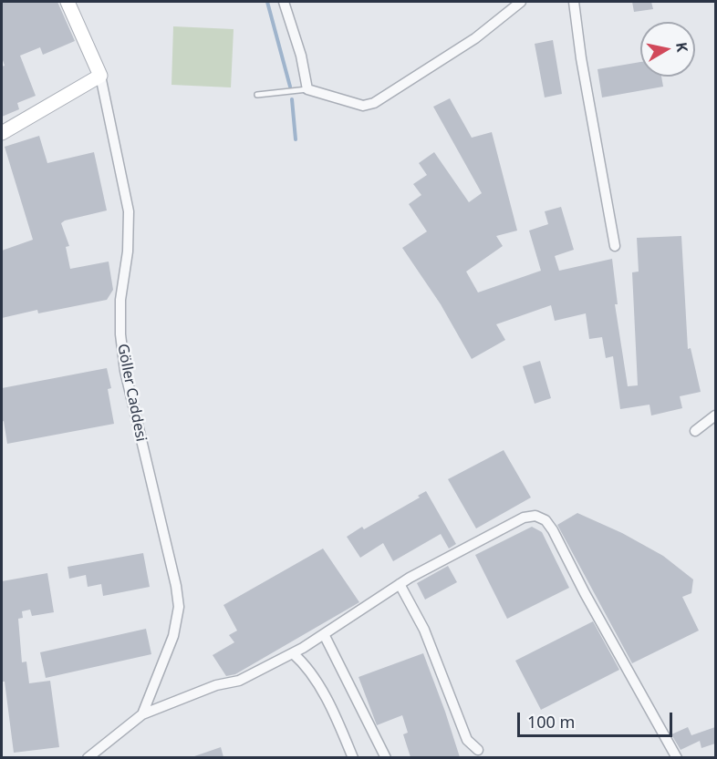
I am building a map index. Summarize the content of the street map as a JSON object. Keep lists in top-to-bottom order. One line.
{"streets":{"street":["Göller Caddesi"]},"scale_bar":"100 m","north":"right"}
